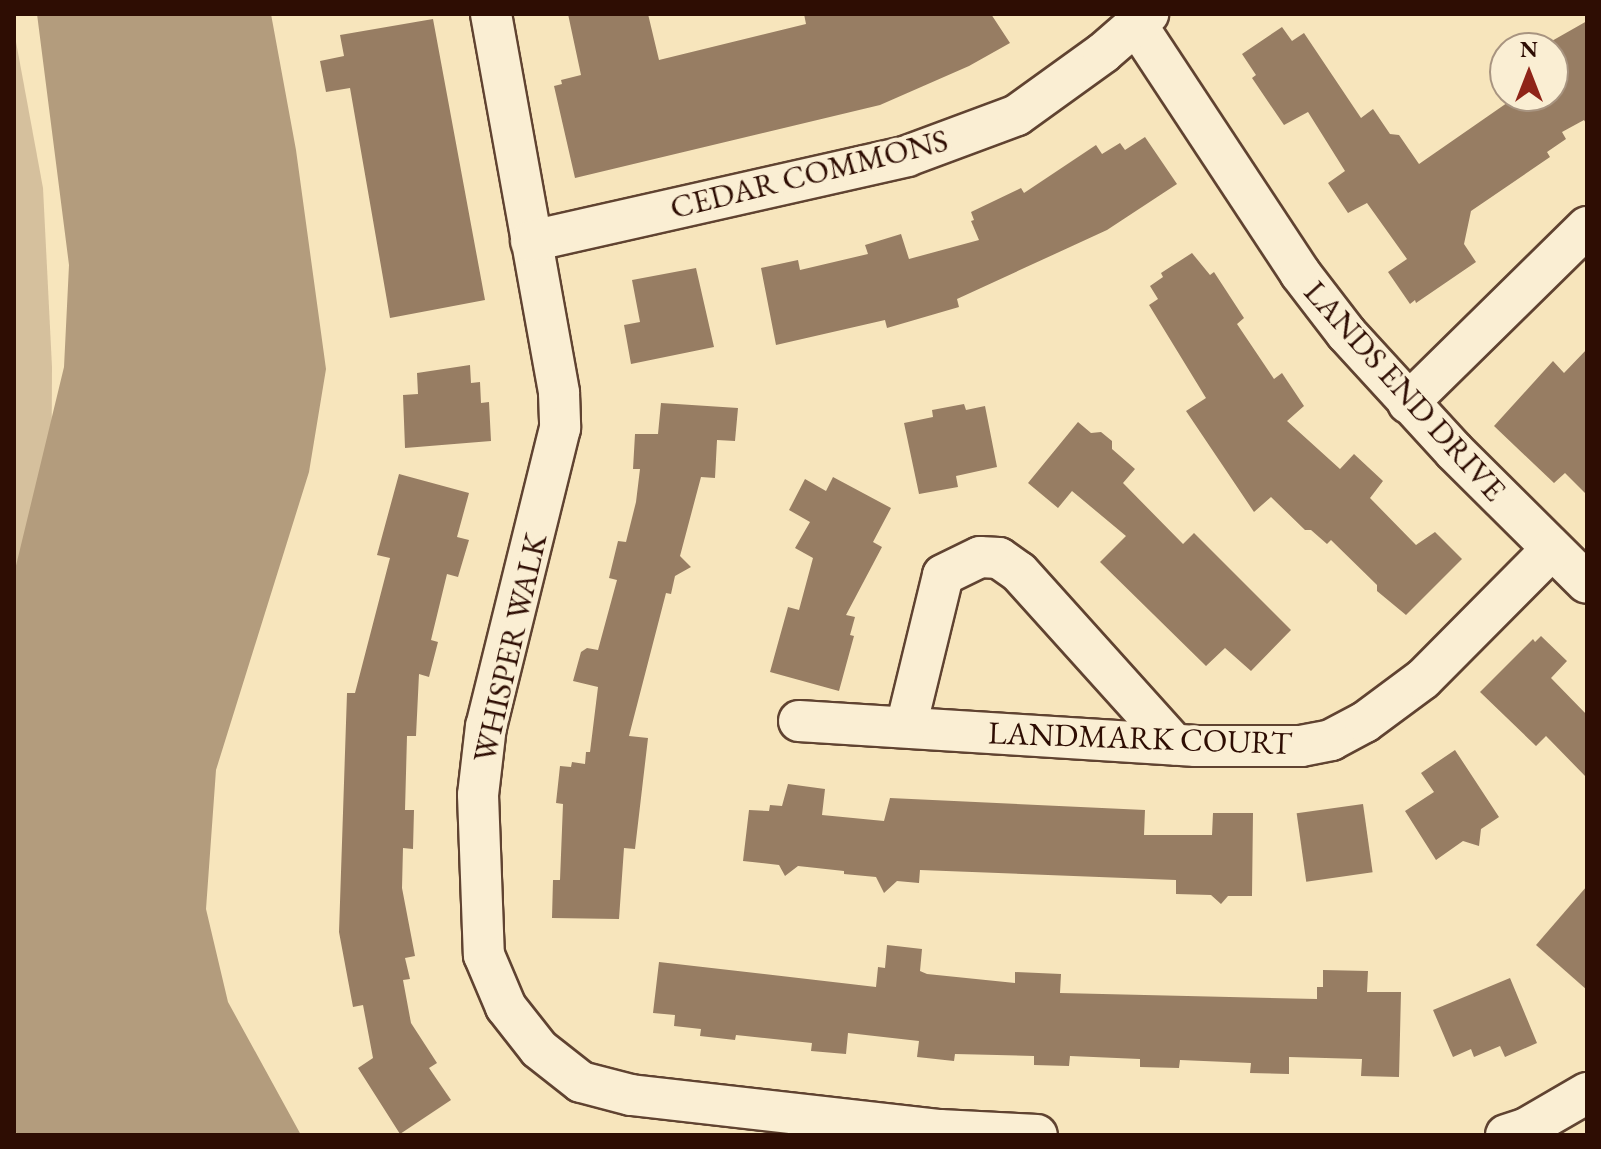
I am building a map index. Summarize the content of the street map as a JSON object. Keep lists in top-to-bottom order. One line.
{"streets":{"street":["CEDAR COMMONS","LANDS END DRIVE","WHISPER WALK","LANDMARK COURT"]},"crossings":[["CEDAR COMMONS","LANDS END DRIVE"],["CEDAR COMMONS","WHISPER WALK"],["LANDS END DRIVE","LANDMARK COURT"]],"north":"top"}
